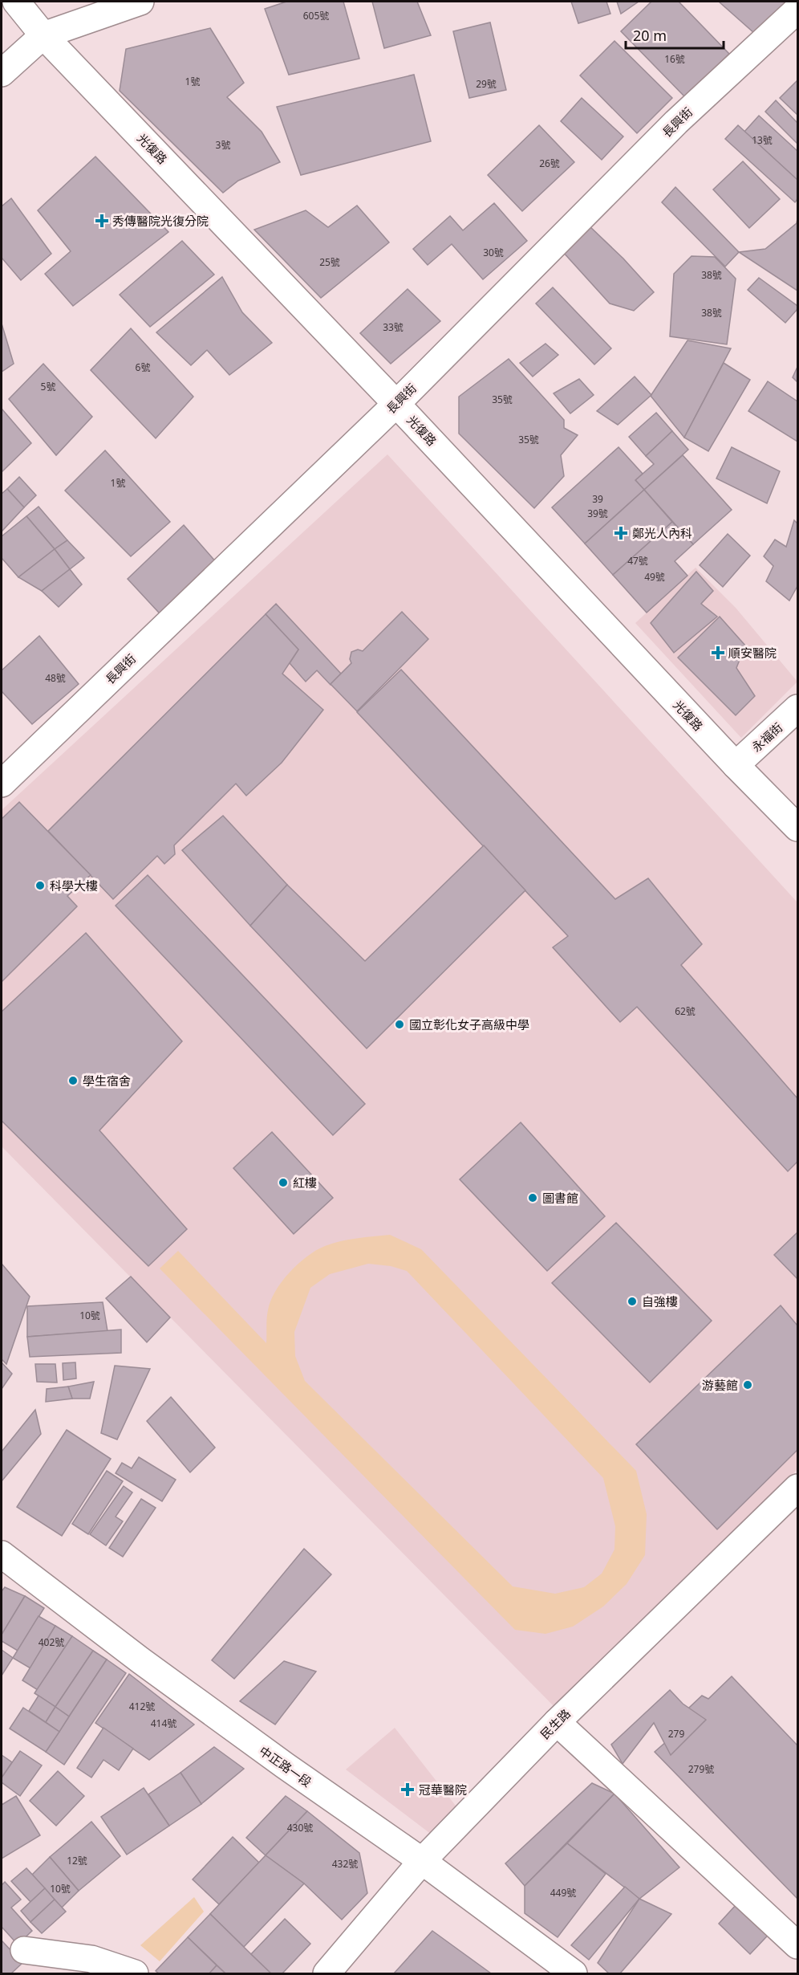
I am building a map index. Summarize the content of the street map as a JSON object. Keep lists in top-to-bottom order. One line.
{"streets":{"street":["長興街","光復路","永福街","民生路","中正路一段"]},"crossings":[["長興街","光復路"],["光復路","永福街"],["民生路","中正路一段"]],"places":{"health":["秀傳醫院光復分院","鄭光人內科","順安醫院","冠華醫院"],"other":["科學大樓","國立彰化女子高級中學","學生宿舍","紅樓","圖書館","自強樓","游藝館"]},"house_numbers":["605號","16號","1號","29號","13號","3號","26號","30號","25號","38號","38號","33號","6號","5號","35號","35號","1號","39","39號","47號","49號","48號","62號","10號","402號","412號","414號","279","279號","430號","12號","432號","10號","449號"],"scale_bar":"20 m"}
